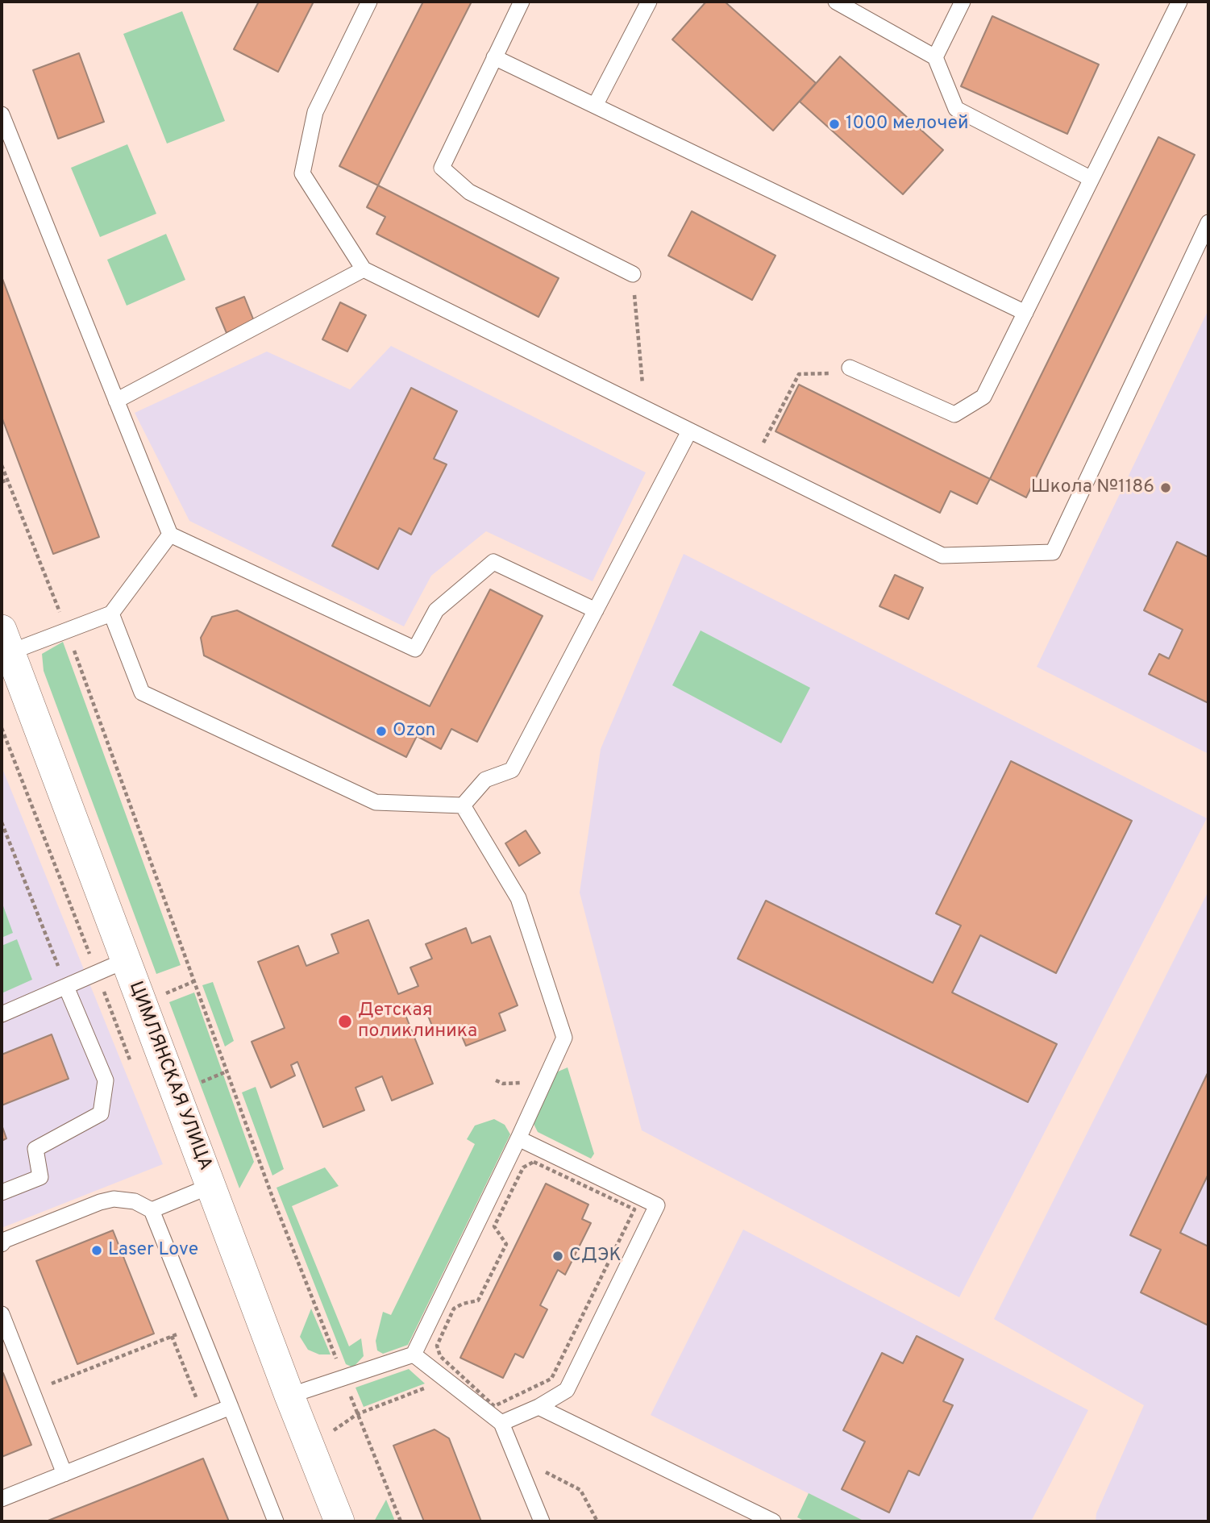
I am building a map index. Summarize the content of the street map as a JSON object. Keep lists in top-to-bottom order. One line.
{"streets":{"street":["ЦИМЛЯНСКАЯ УЛИЦА"]},"places":["1000 мелочей","Школа №1186","Ozon","Детская поликлиника","Laser Love","СДЭК"]}
